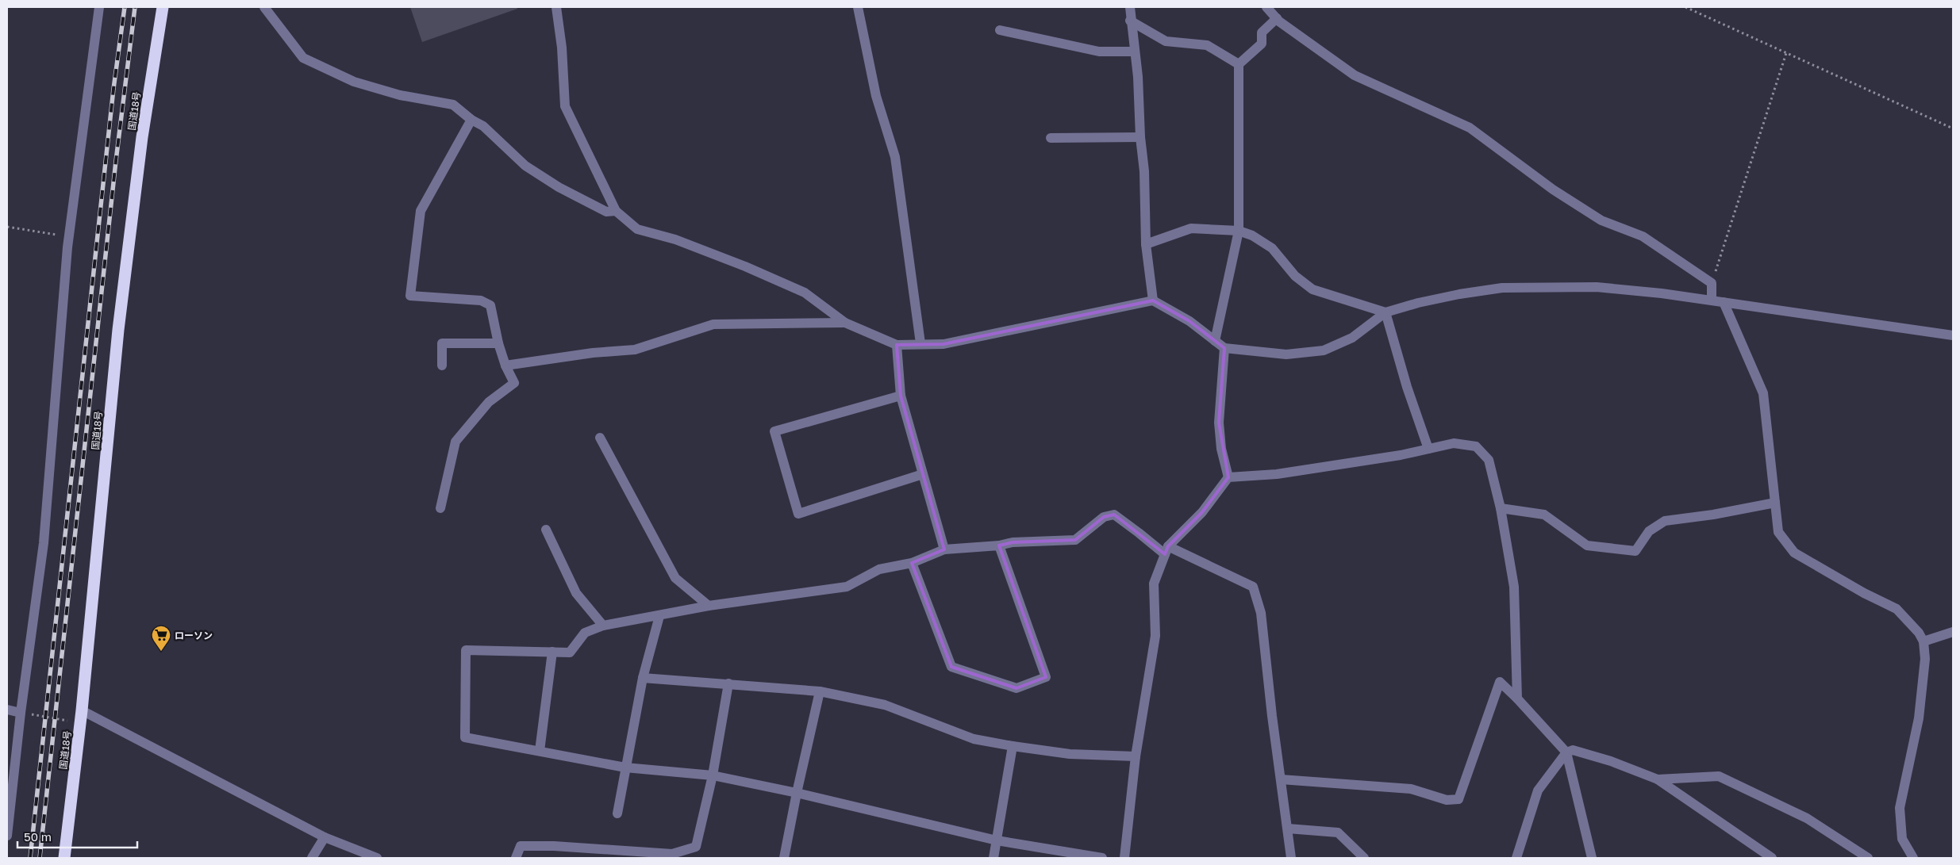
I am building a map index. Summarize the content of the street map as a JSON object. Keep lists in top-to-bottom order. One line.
{"streets":{"highway":["国道18号"]},"places":{"supermarket":["ローソン"]},"scale_bar":"50 m"}
